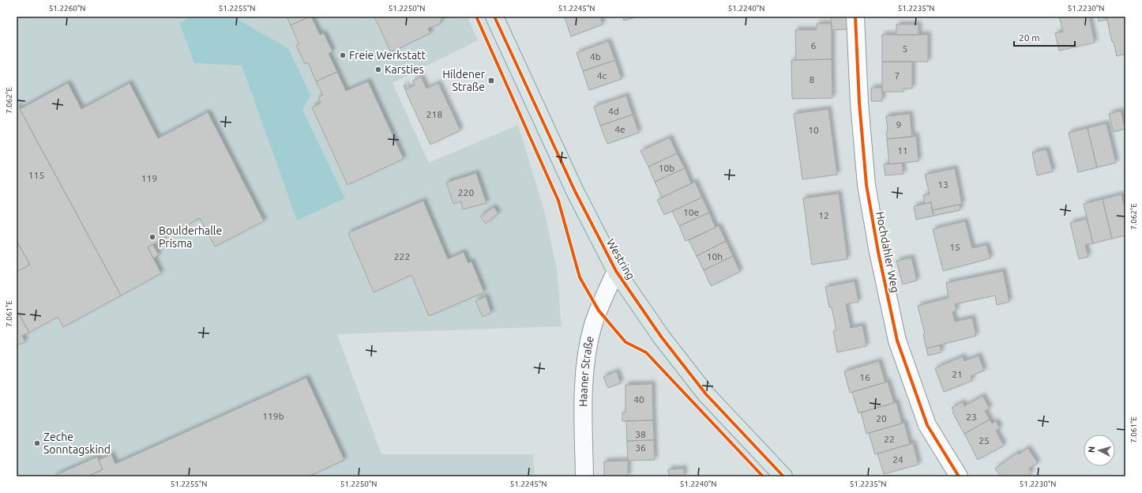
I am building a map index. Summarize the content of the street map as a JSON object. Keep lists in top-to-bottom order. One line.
{"streets":{"main road":["Westring"],"street":["Hochdahler Weg","Haaner Straße"]},"crossings":[["Westring","Haaner Straße"]],"places":{"other":["Freie Werkstatt","Karsties","Boulderhalle Prisma","Zeche Sonntagskind"],"transit":["Hildener Straße"]},"house_numbers":["6","5","4b","4c","7","8","4d","218","9","4e","10","11","10b","115","119","13","220","10e","12","15","222","10h","21","16","40","119b","23","20","38","22","25","36","24"],"scale_bar":"20 m","north":"left","coordinates":["51.2260°N","51.2255°N","51.2250°N","51.2245°N","51.2240°N","51.2235°N","51.2230°N","7.062°E","7.061°E"]}
